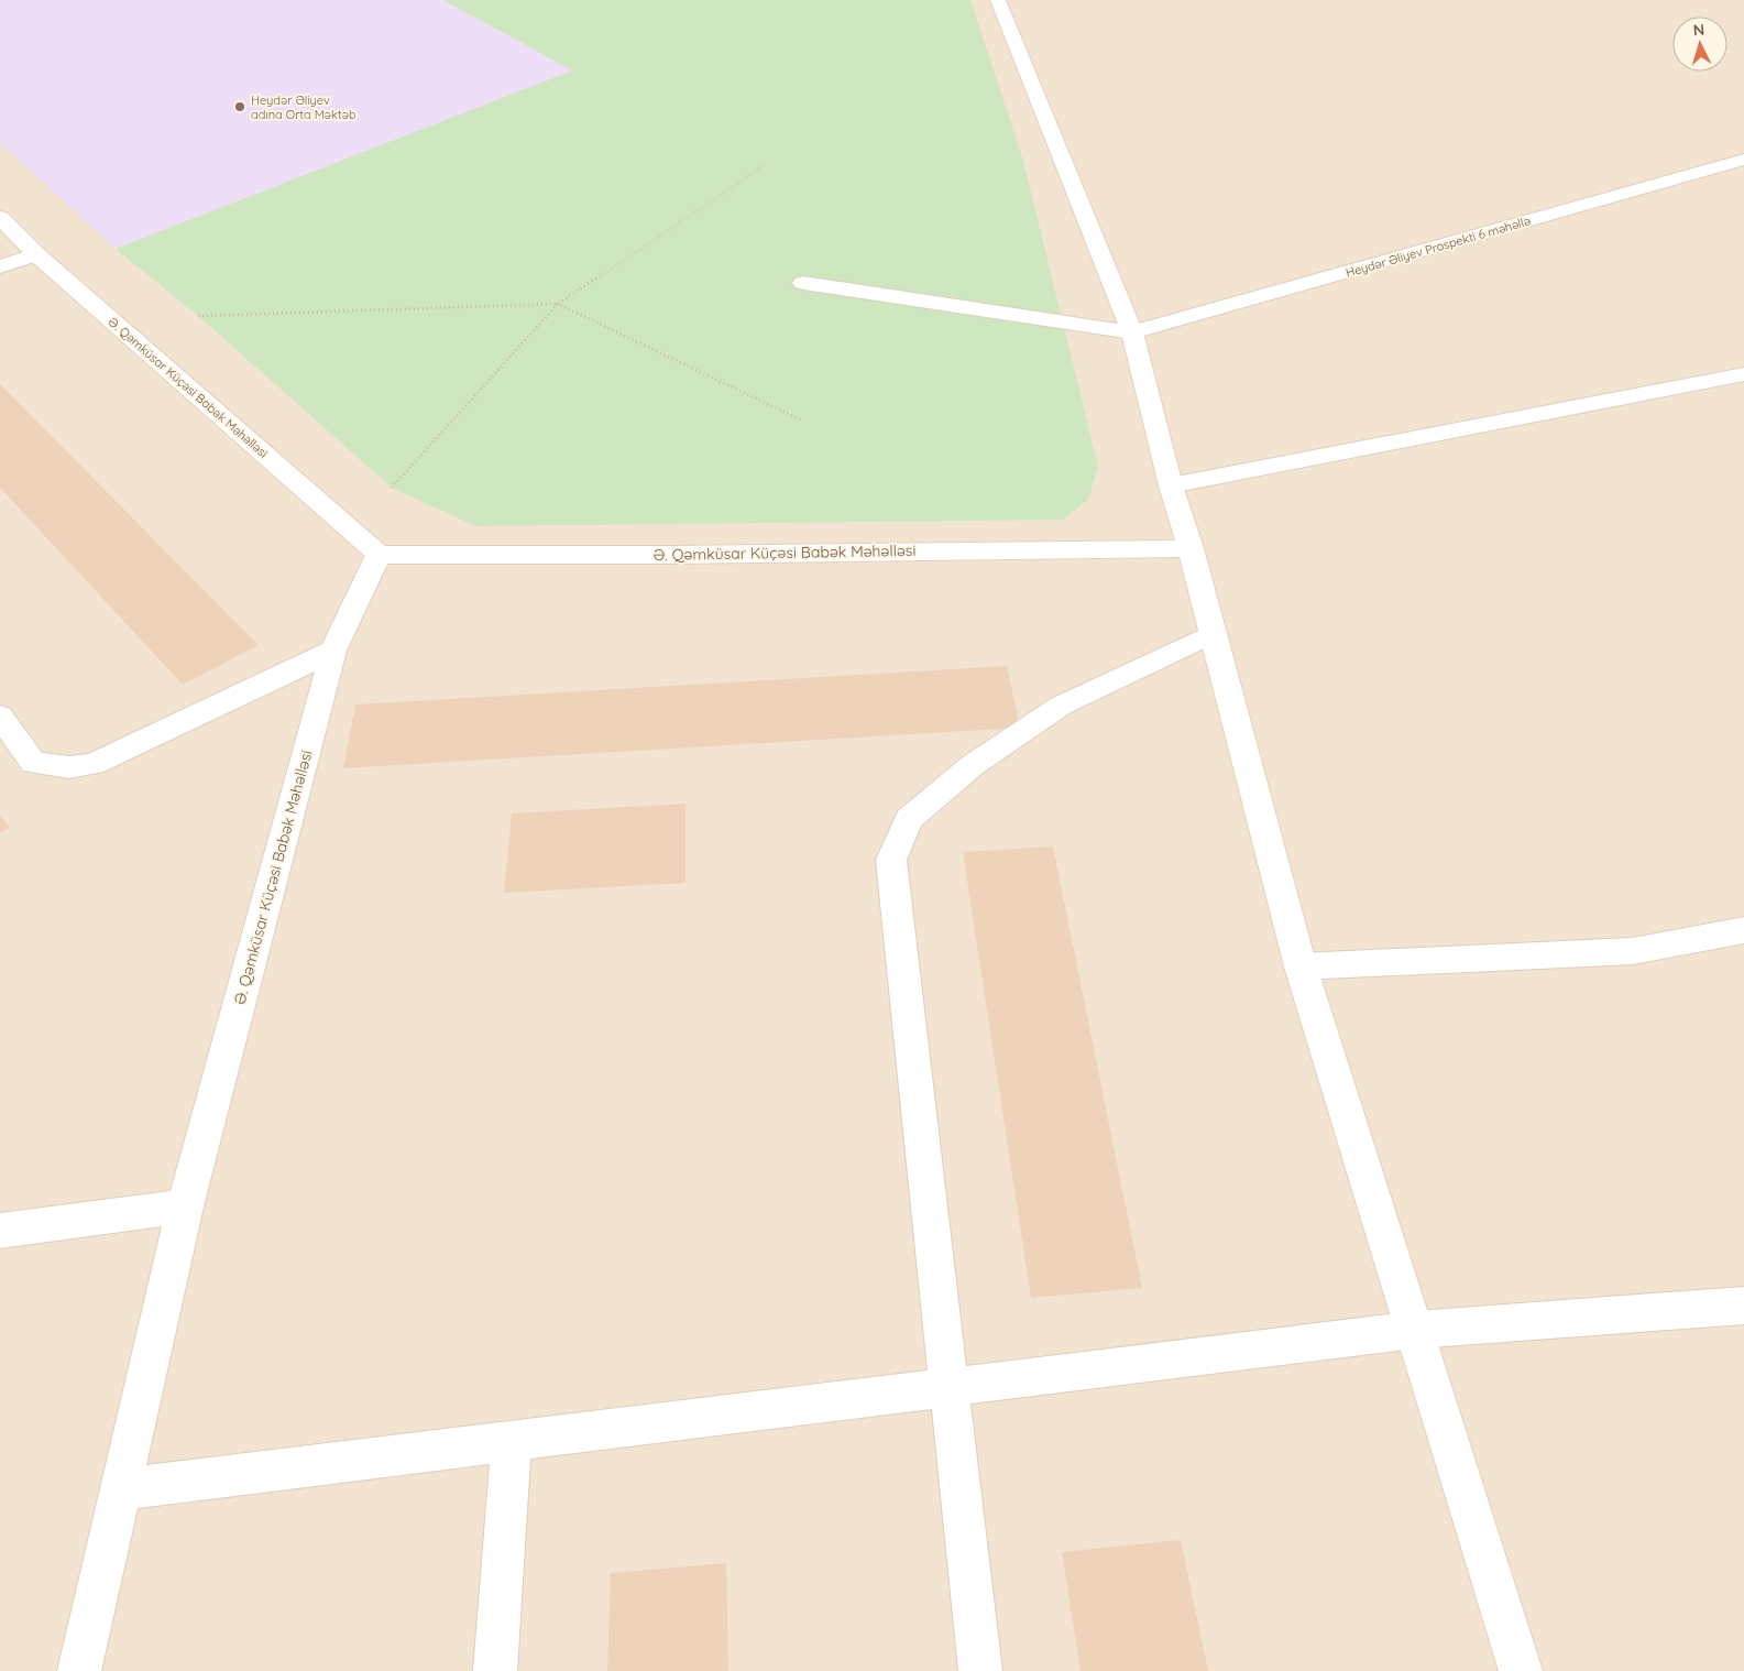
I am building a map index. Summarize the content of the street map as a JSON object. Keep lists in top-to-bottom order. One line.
{"streets":{"street":["Heydər Əliyev Prospekti 6 məhəllə","Ə. Qəmküsar Küçəsi Babək Məhəlləsi"]},"places":["Heydər Əliyev adına Orta Məktəb"],"north":"top"}
